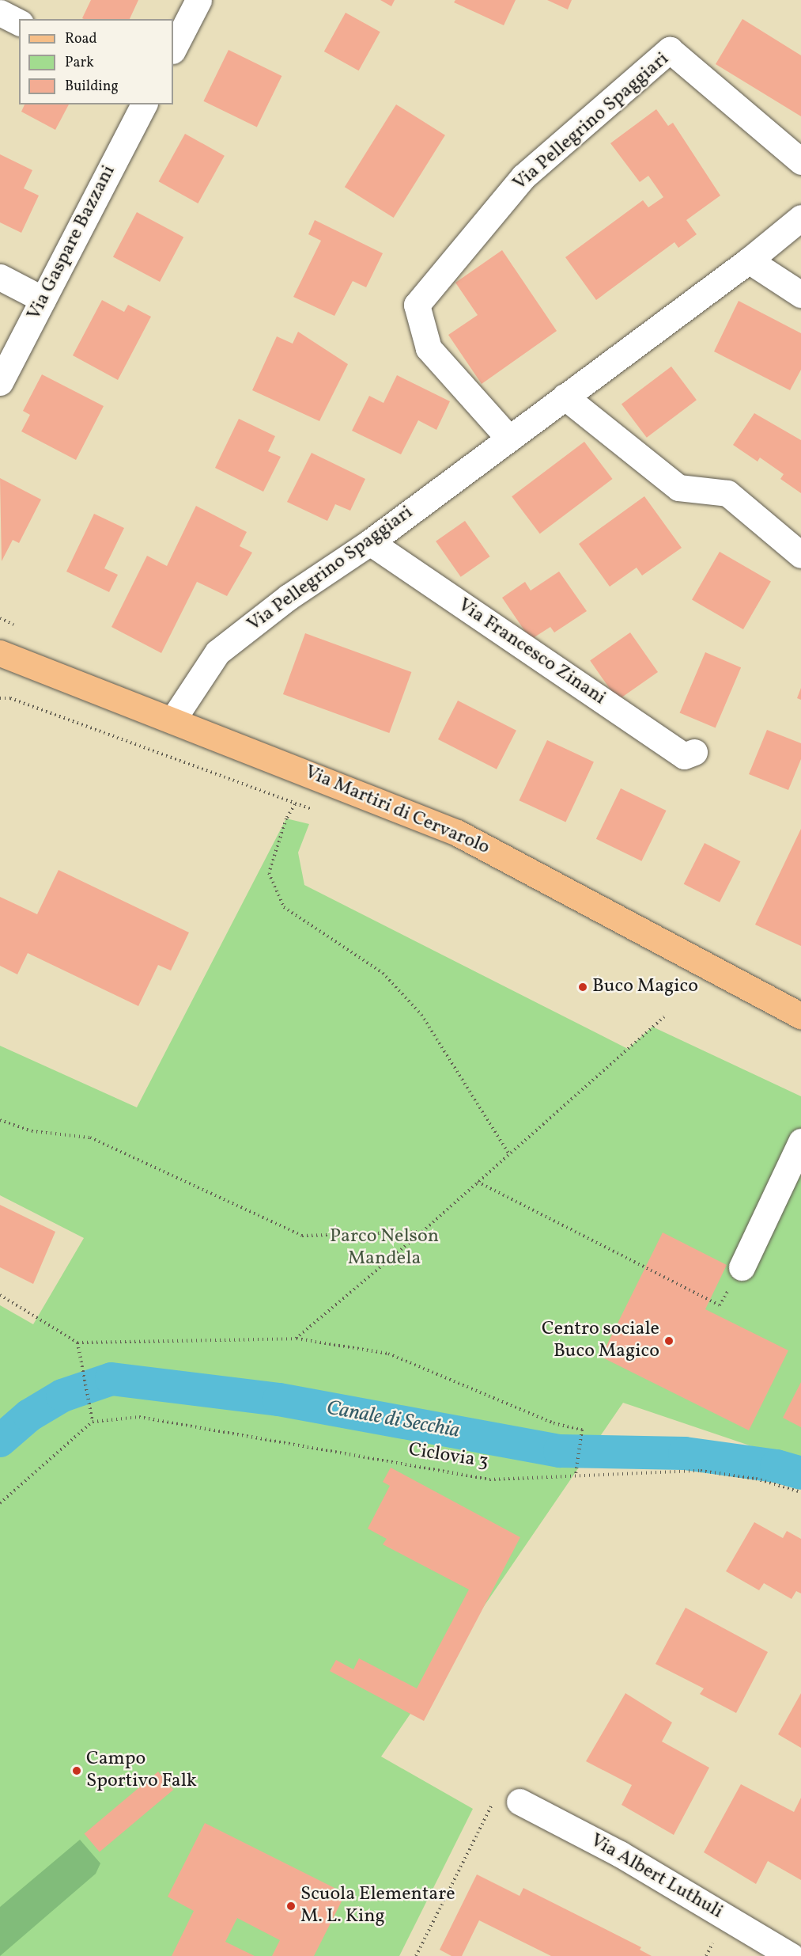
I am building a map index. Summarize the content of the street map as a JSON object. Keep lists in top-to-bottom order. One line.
{"streets":{"main road":["Via Martiri di Cervarolo"],"street":["Via Pellegrino Spaggiari","Via Gaspare Bazzani","Via Francesco Zinani","Via Albert Luthuli"],"path":["Ciclovia 3"]},"crossings":[["Via Pellegrino Spaggiari","Via Francesco Zinani"],["Via Pellegrino Spaggiari","Via Martiri di Cervarolo"]],"water":["Canale di Secchia"],"parks":["Parco Nelson Mandela"],"places":["Buco Magico","Centro sociale Buco Magico","Campo Sportivo Falk","Scuola Elementare M. L. King"],"legend":["Road","Park","Building"]}
